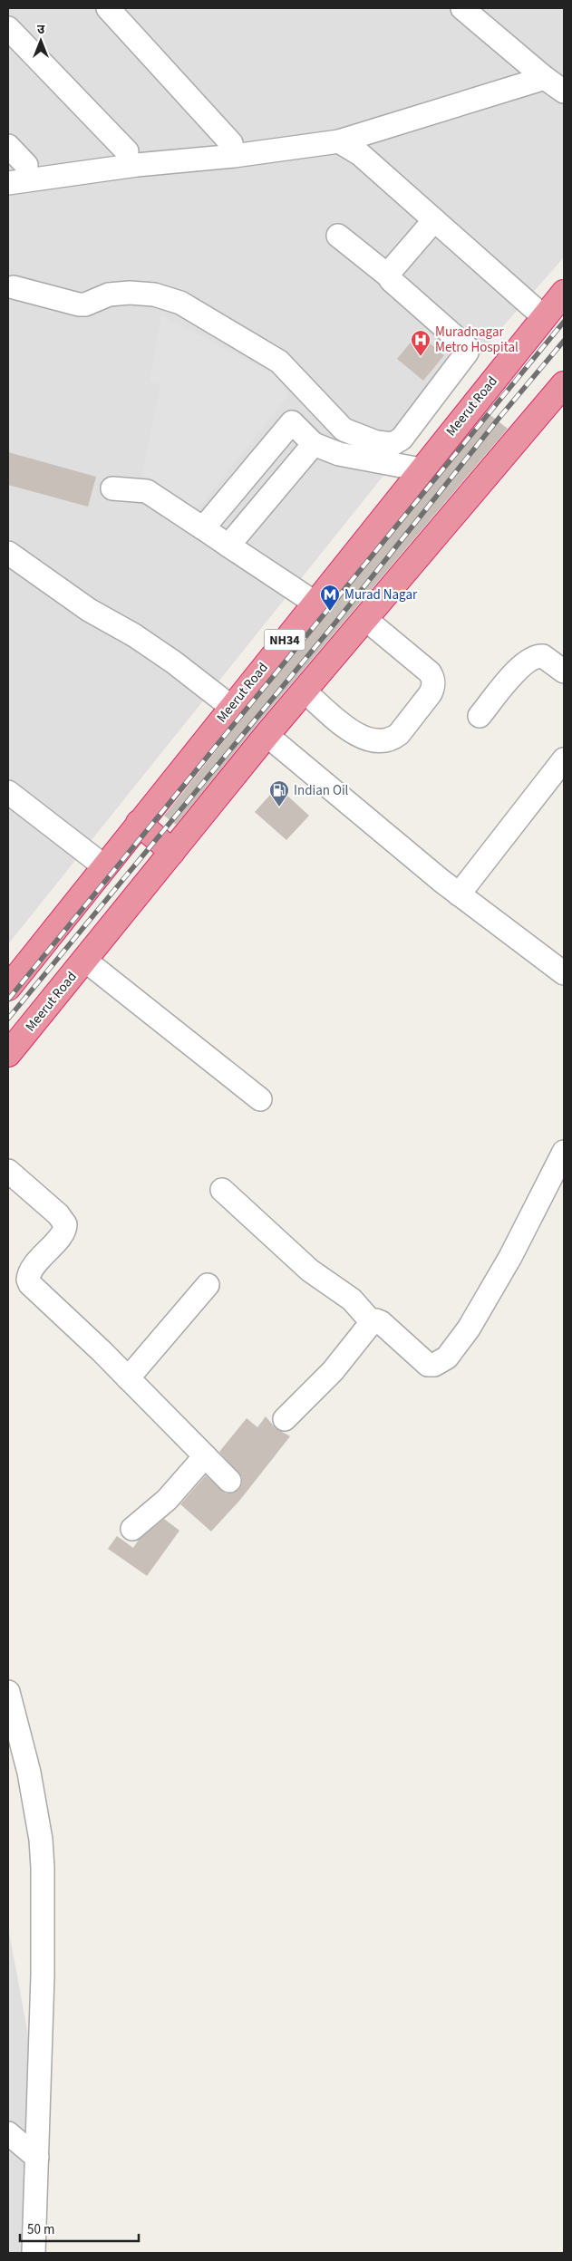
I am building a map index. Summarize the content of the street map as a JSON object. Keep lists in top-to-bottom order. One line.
{"streets":{"highway":["Meerut Road","NH34"]},"places":{"hospital":["Muradnagar Metro Hospital"],"metro station":["Murad Nagar"],"fuel station":["Indian Oil"]},"scale_bar":"50 m","north":"top"}
